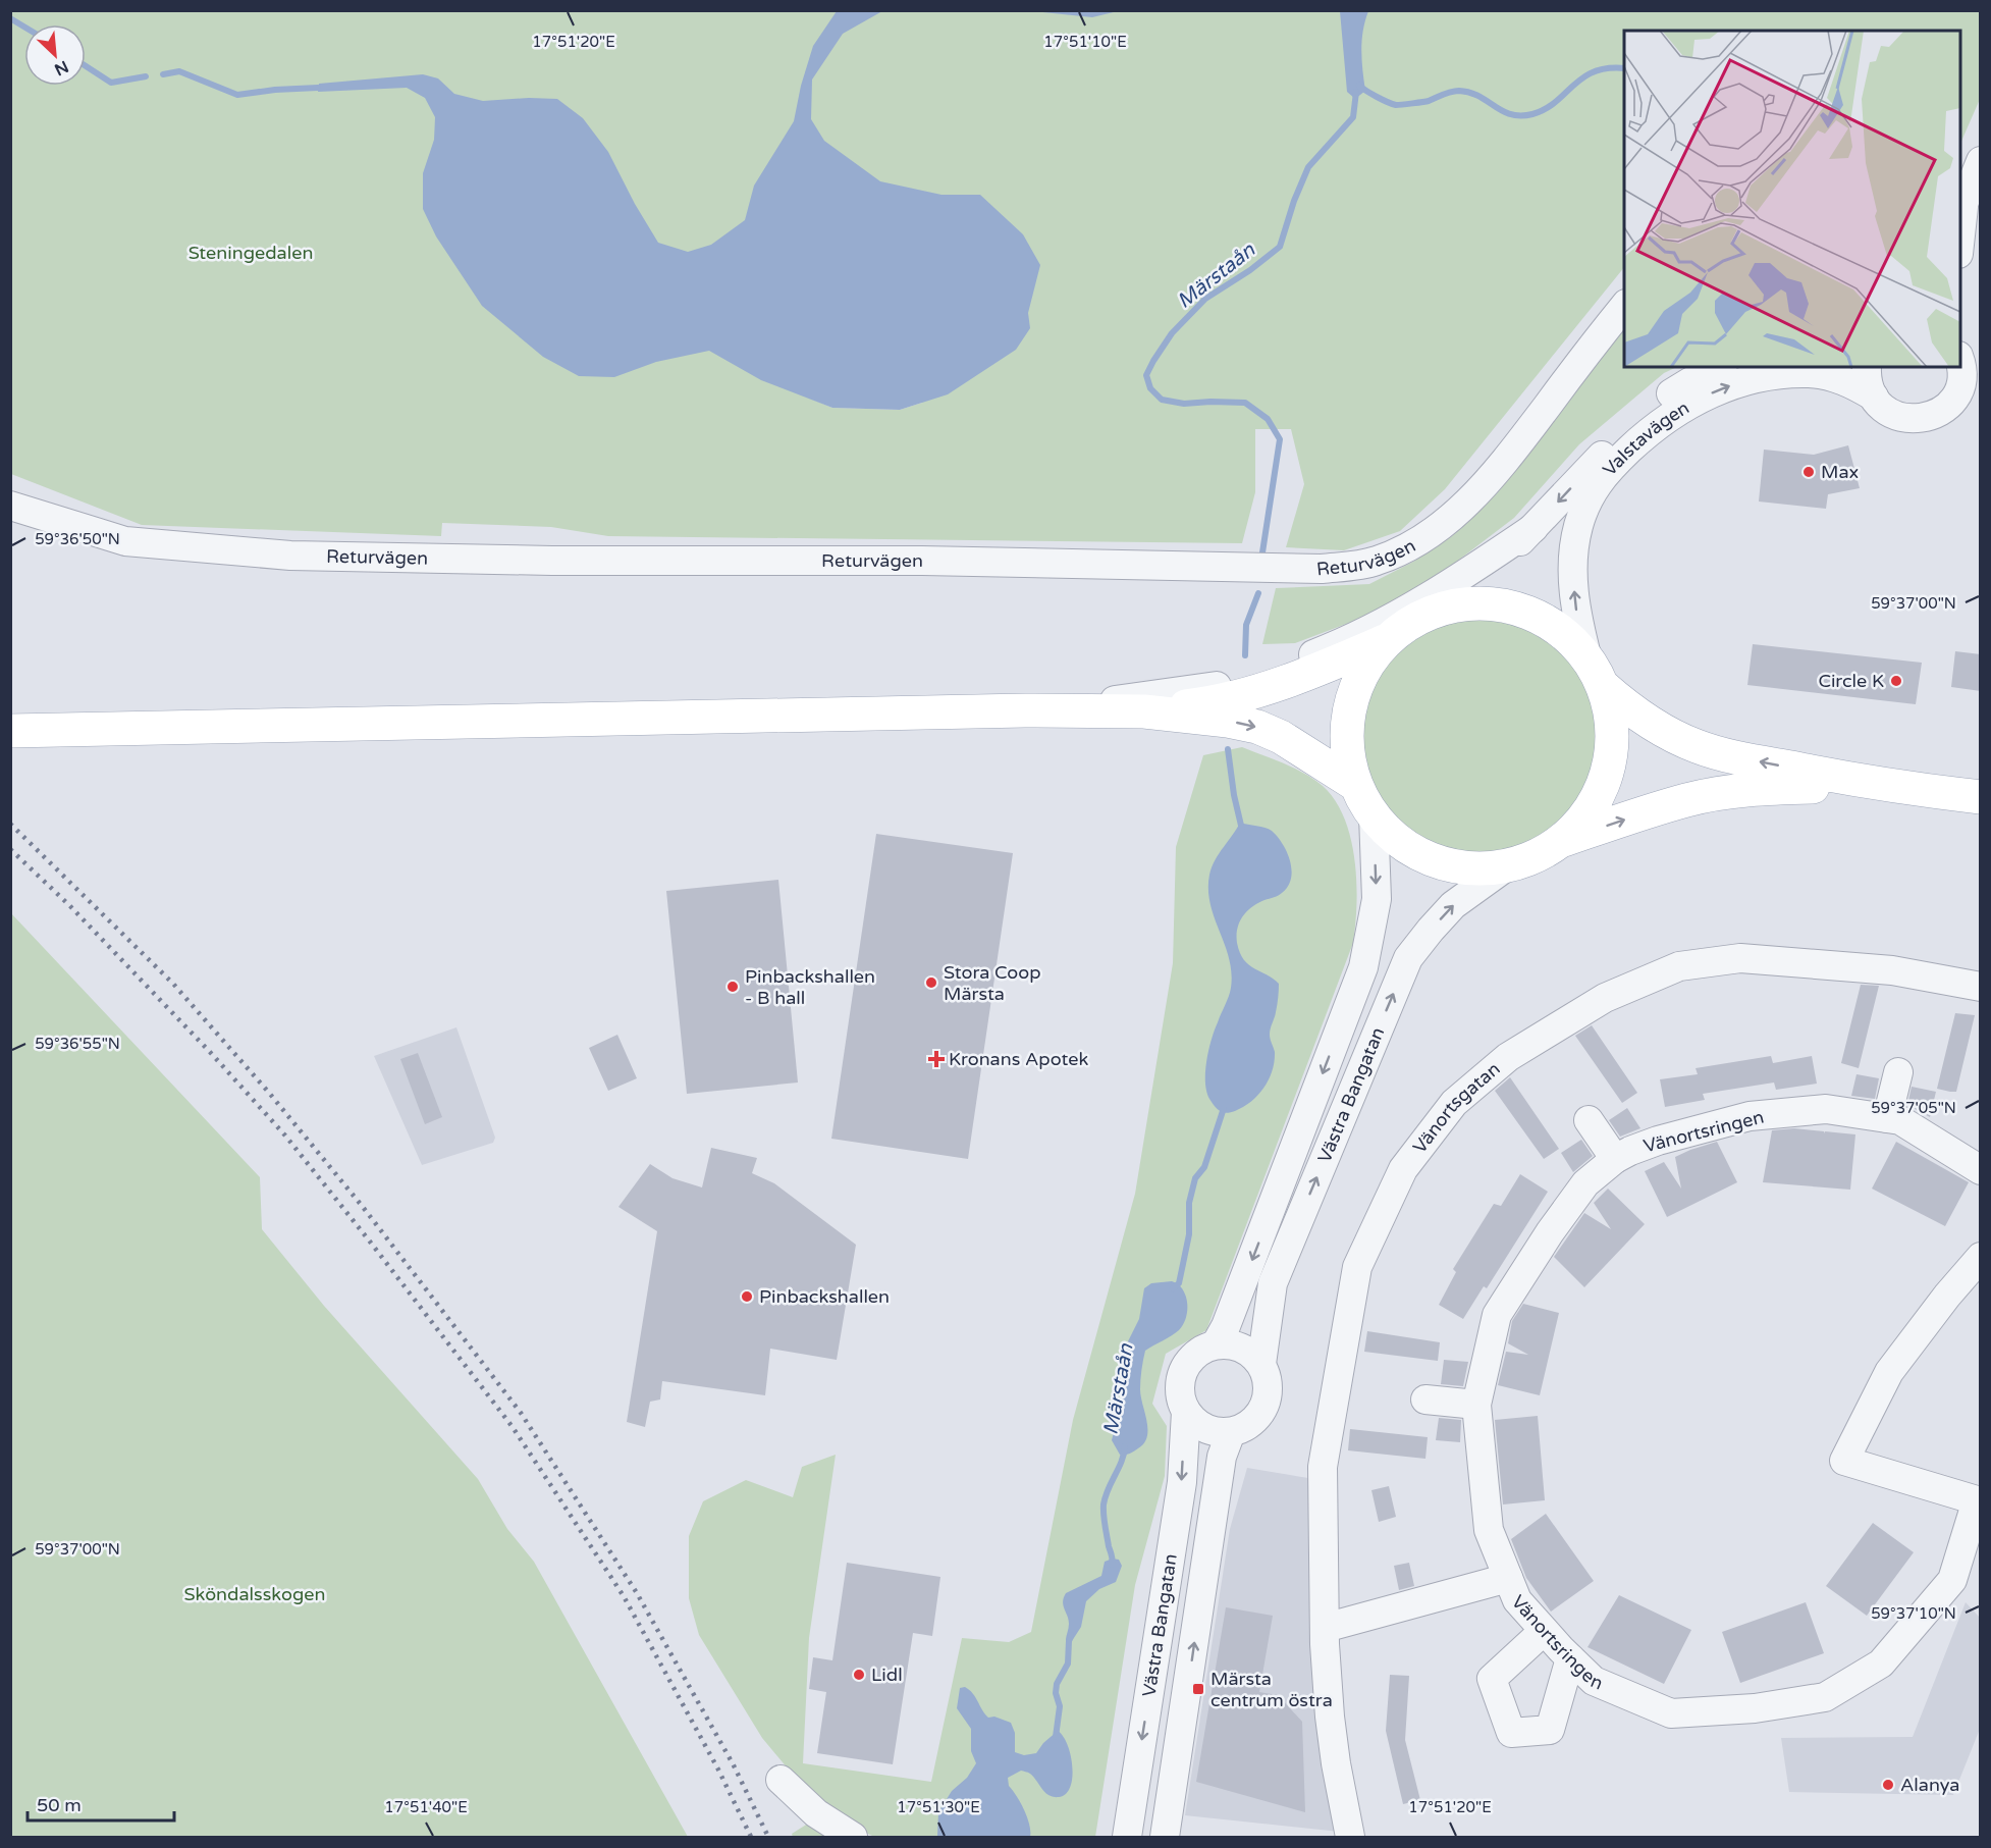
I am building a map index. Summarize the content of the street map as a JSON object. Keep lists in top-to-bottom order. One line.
{"streets":{"street":["Valstavägen","Returvägen","Västra Bangatan","Vänortsgatan","Vänortsringen"]},"water":["Märstaån"],"parks":["Steningedalen","Sköndalsskogen"],"places":{"other":["Max","Circle K","Stora Coop Märsta","Pinbackshallen - B hall","Pinbackshallen","Lidl","Alanya"],"health":["Kronans Apotek"],"transit":["Märsta centrum östra"]},"scale_bar":"50 m","north":"bottom right","coordinates":["17°51'20\"E","17°51'10\"E","59°36'50\"N","59°37'00\"N","59°36'55\"N","59°37'05\"N","59°37'10\"N","17°51'40\"E","17°51'30\"E"]}
